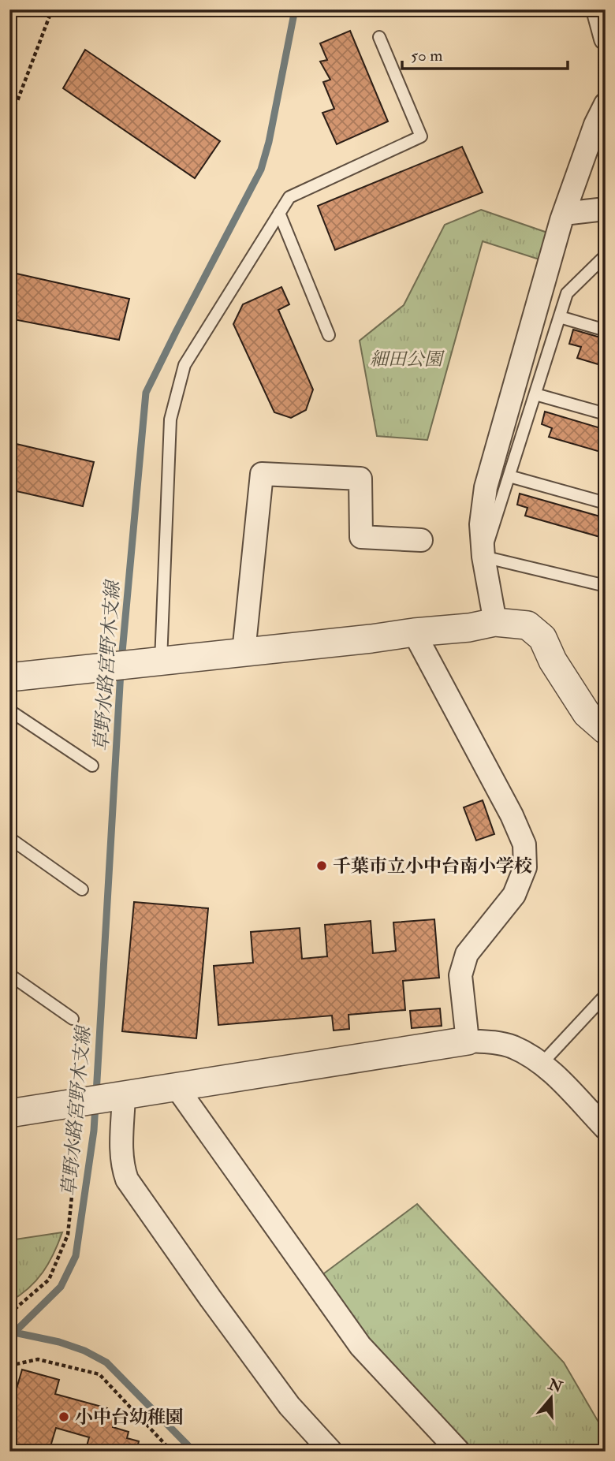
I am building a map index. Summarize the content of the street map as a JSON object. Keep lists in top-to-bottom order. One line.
{"water":["草野水路宮野木支線"],"parks":["細田公園"],"places":["千葉市立小中台南小学校","小中台幼稚園"],"scale_bar":"50 m","north":"top"}
